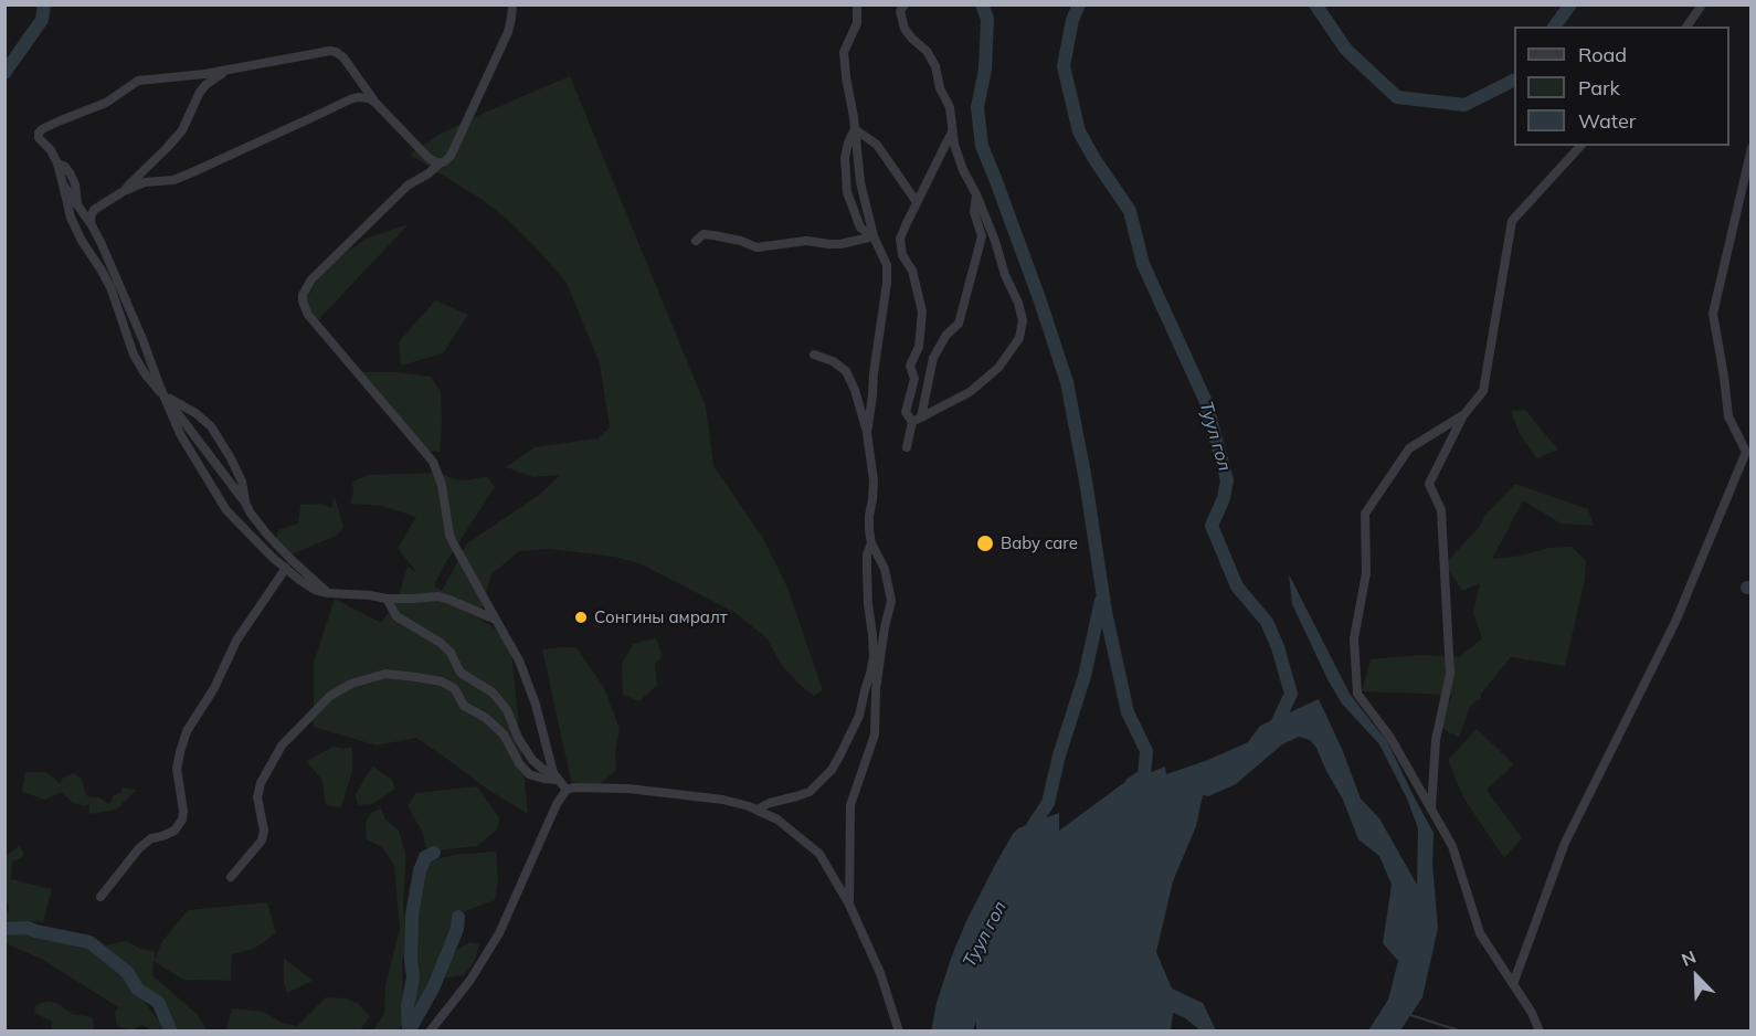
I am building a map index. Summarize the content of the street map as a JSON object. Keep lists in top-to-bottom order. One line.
{"water":["Туул гол"],"places":["Baby care","Сонгины амралт"],"legend":["Road","Park","Water"],"north":"top left"}
